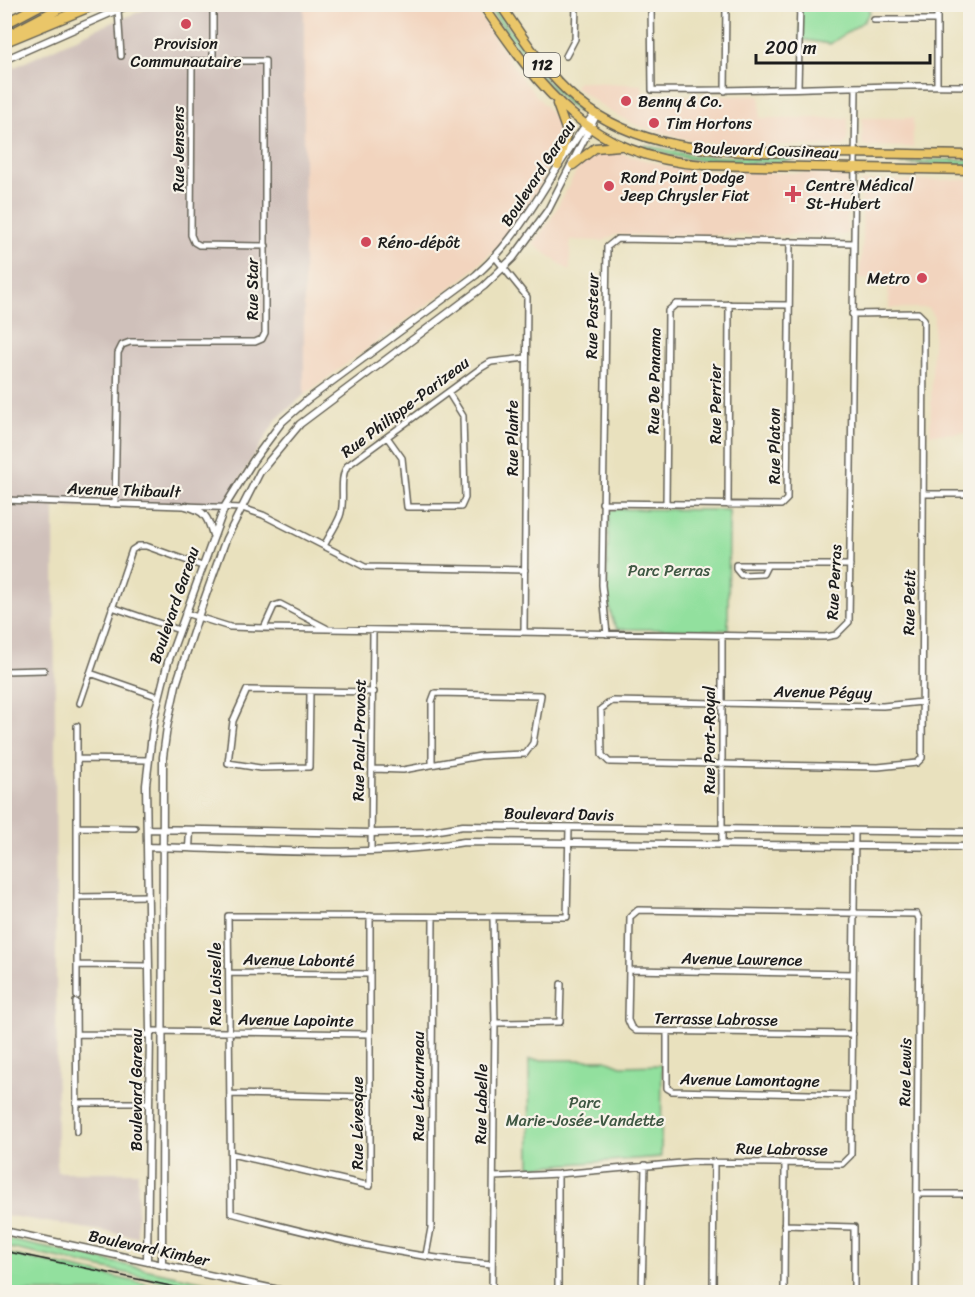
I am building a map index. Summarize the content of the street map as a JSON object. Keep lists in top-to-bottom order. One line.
{"streets":{"main road":["112","Boulevard Cousineau"],"street":["Rue Jensens","Boulevard Gareau","Rue Star","Rue Pasteur","Rue De Panama","Rue Perrier","Rue Philippe-Parizeau","Rue Plante","Rue Platon","Avenue Thibault","Rue Perras","Rue Petit","Avenue Péguy","Rue Paul-Provost","Rue Port-Royal","Boulevard Davis","Avenue Lawrence","Avenue Labonté","Rue Loiselle","Terrasse Labrosse","Avenue Lapointe","Rue Lewis","Avenue Lamontagne","Rue Létourneau","Rue Labelle","Rue Lévesque","Rue Labrosse","Boulevard Kimber"]},"crossings":[["Rue Jensens","Rue Star"],["Boulevard Cousineau","Boulevard Gareau"],["Boulevard Cousineau","Rue Perras"],["Boulevard Gareau","Rue Plante"],["Boulevard Gareau","Avenue Thibault"],["Boulevard Gareau","Rue Perras"],["Boulevard Gareau","Boulevard Davis"],["Boulevard Gareau","Avenue Lapointe"],["Boulevard Gareau","Boulevard Kimber"],["Rue Star","Avenue Thibault"],["Rue Pasteur","Rue Platon"],["Rue Pasteur","Rue Perras"],["Rue De Panama","Rue Perrier"],["Rue De Panama","Rue Platon"],["Rue Perrier","Rue Platon"],["Rue Philippe-Parizeau","Rue Plante"],["Rue Philippe-Parizeau","Avenue Thibault"],["Rue Plante","Avenue Thibault"],["Rue Plante","Rue Perras"],["Rue Perras","Rue Petit"],["Rue Perras","Rue Paul-Provost"],["Rue Perras","Rue Port-Royal"],["Rue Petit","Avenue Péguy"],["Rue Petit","Rue Port-Royal"],["Avenue Péguy","Rue Port-Royal"],["Rue Paul-Provost","Boulevard Davis"],["Rue Port-Royal","Boulevard Davis"],["Boulevard Davis","Rue Loiselle"],["Boulevard Davis","Rue Labrosse"],["Avenue Lawrence","Terrasse Labrosse"],["Avenue Lawrence","Rue Labrosse"],["Avenue Labonté","Rue Loiselle"],["Avenue Labonté","Rue Lévesque"],["Rue Loiselle","Avenue Lapointe"],["Rue Loiselle","Rue Létourneau"],["Rue Loiselle","Rue Labelle"],["Rue Loiselle","Rue Lévesque"],["Terrasse Labrosse","Rue Lewis"],["Terrasse Labrosse","Avenue Lamontagne"],["Terrasse Labrosse","Rue Labrosse"],["Avenue Lapointe","Rue Lévesque"],["Rue Lewis","Rue Labrosse"],["Avenue Lamontagne","Rue Labrosse"],["Rue Labelle","Rue Labrosse"]],"parks":["Parc Perras","Parc Marie-Josée-Vandette"],"places":{"other":["Provision Communautaire","Benny & Co.","Tim Hortons","Rond Point Dodge Jeep Chrysler Fiat","Réno-dépôt","Metro"],"health":["Centre Médical St-Hubert"]},"scale_bar":"200 m"}
